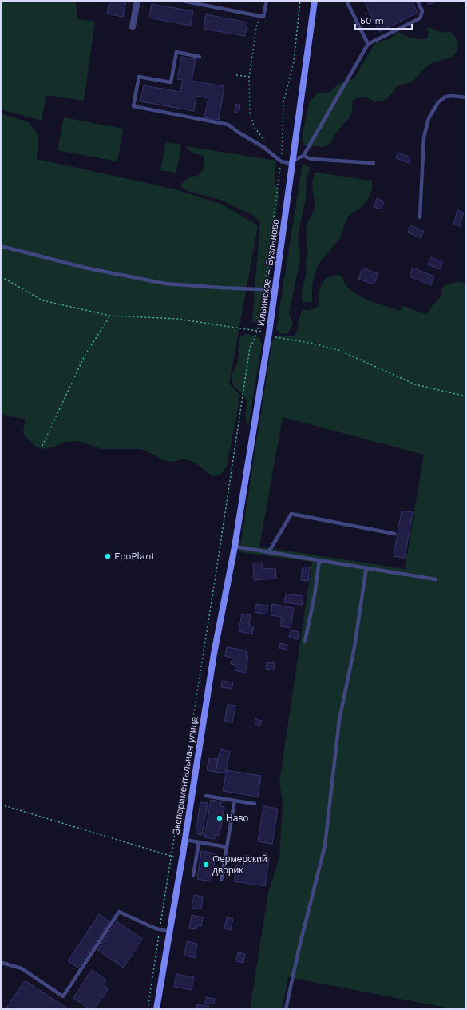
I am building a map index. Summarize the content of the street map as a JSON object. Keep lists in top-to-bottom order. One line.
{"streets":{"street":["Ильинское – Бузланово","Экспериментальная улица"]},"crossings":[["Ильинское – Бузланово","Экспериментальная улица"]],"places":["EcoPlant","Наво","Фермерский дворик"],"scale_bar":"50 m"}
